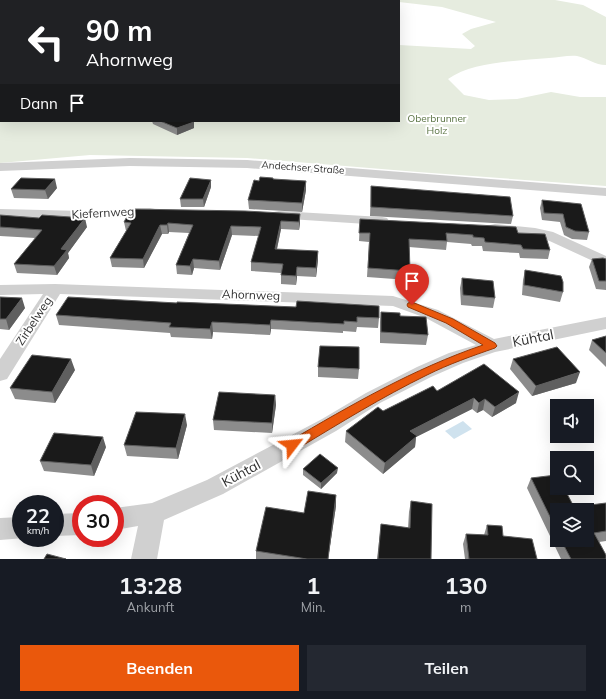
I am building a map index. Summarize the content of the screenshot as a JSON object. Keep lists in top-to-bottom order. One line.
{"streets":{"street":["Andechser Straße","Kiefernweg","Ahornweg","Zirbelweg","Kühtal"]},"crossings":[["Ahornweg","Zirbelweg"],["Ahornweg","Kühtal"]],"parks":["Oberbrunner Holz"],"page":{"turn":["90 m","Ahornweg"],"then":"Dann","speed":"22 km/h","limit":"30","eta":["13:28","Ankunft","1","Min.","130","m"],"buttons":["Beenden","Teilen"]}}
